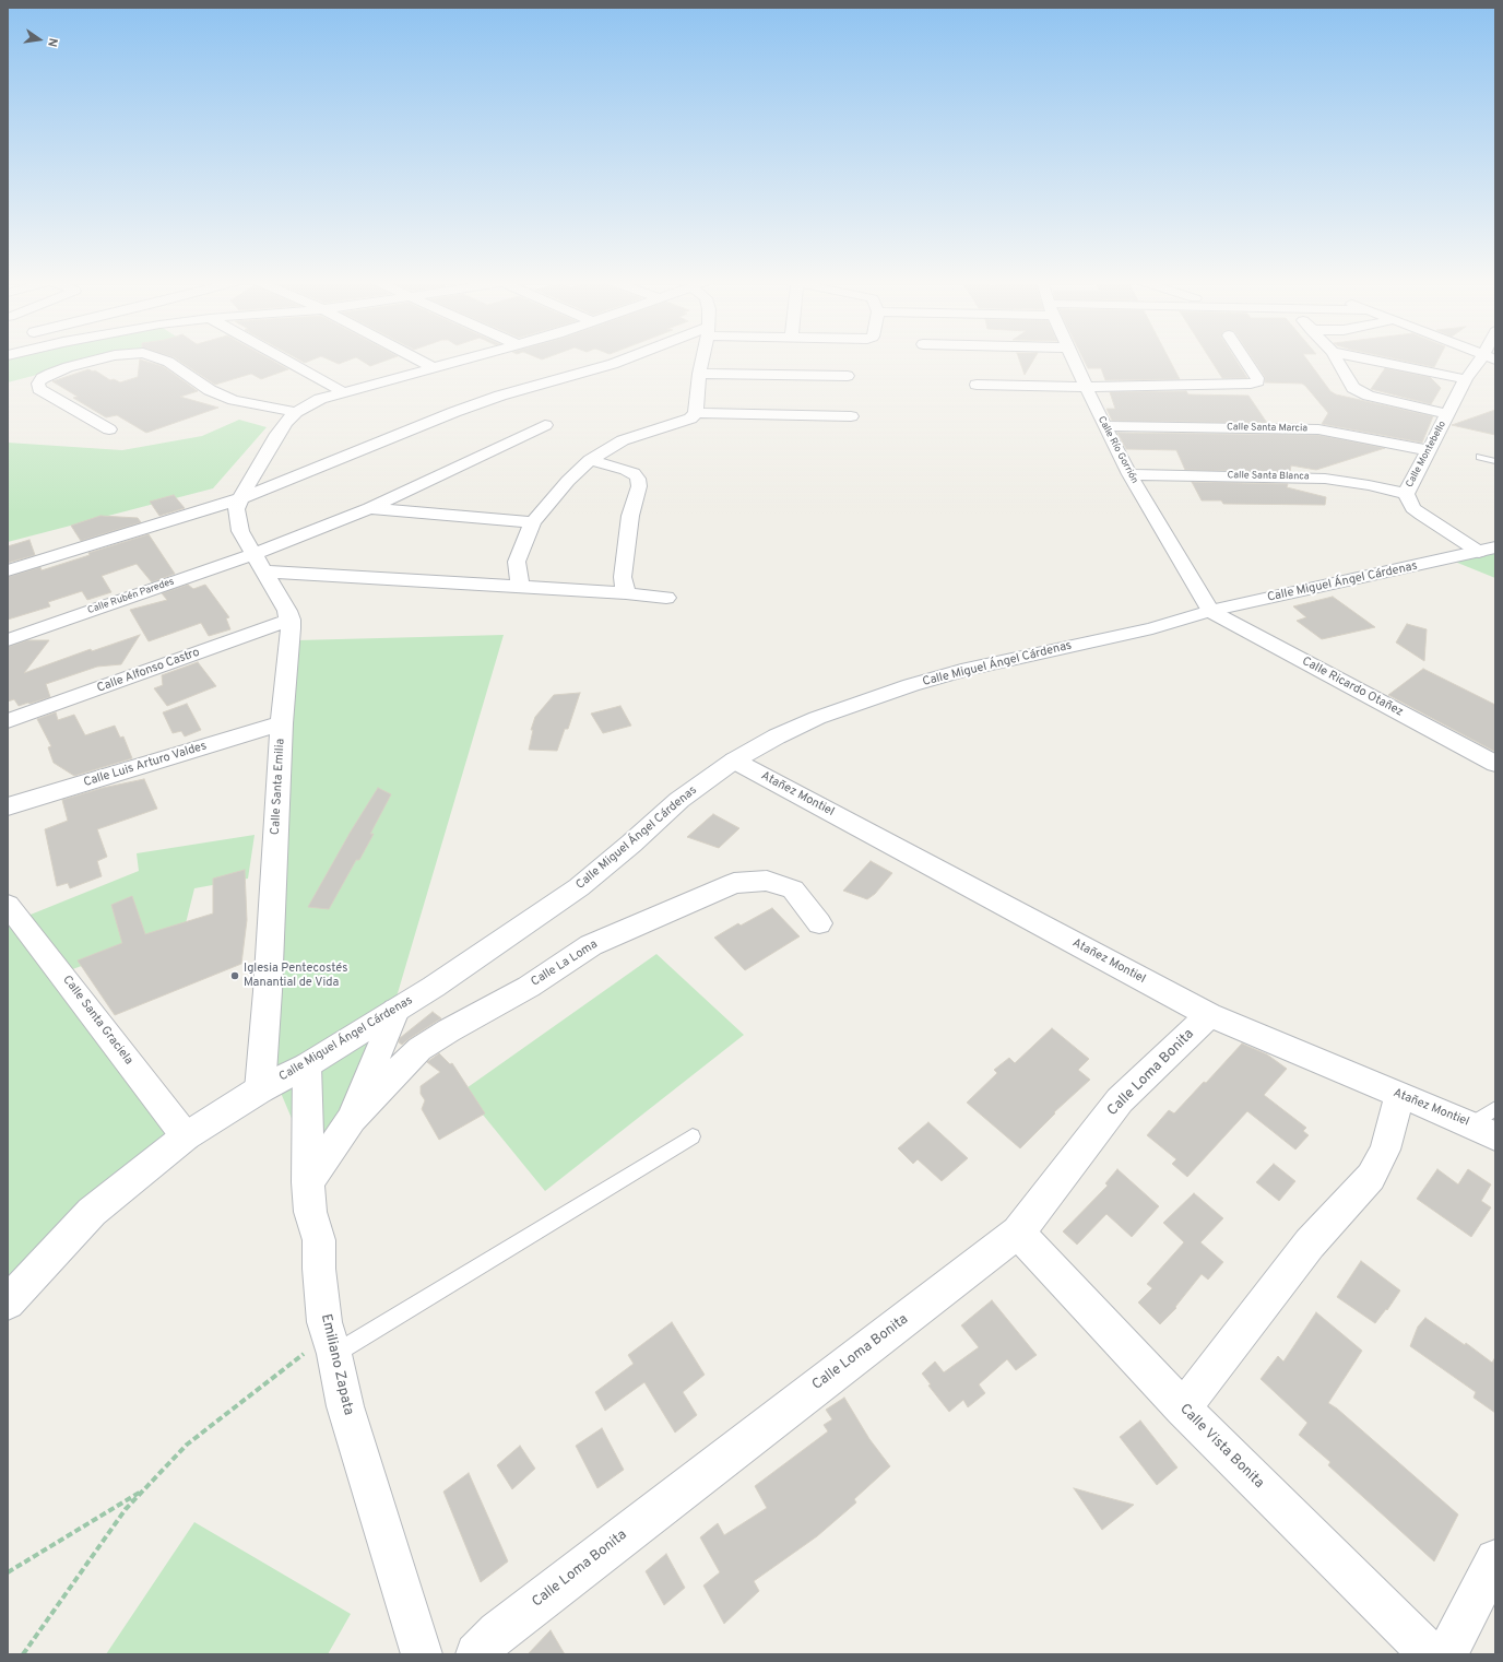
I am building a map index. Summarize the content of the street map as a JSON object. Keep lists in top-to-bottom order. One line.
{"streets":{"street":["Calle Santa Marcia","Calle Río Gorrión","Calle Montebello","Calle Santa Blanca","Calle Miguel Ángel Cárdenas","Calle Rubén Paredes","Calle Alfonso Castro","Calle Ricardo Otañez","Calle Luis Arturo Valdes","Calle Santa Emilia","Atañez Montiel","Calle La Loma","Calle Santa Graciela","Calle Loma Bonita","Emiliano Zapata","Calle Vista Bonita"]},"crossings":[["Calle Santa Marcia","Calle Río Gorrión"],["Calle Santa Marcia","Calle Montebello"],["Calle Río Gorrión","Calle Santa Blanca"],["Calle Río Gorrión","Calle Miguel Ángel Cárdenas"],["Calle Río Gorrión","Calle Ricardo Otañez"],["Calle Montebello","Calle Santa Blanca"],["Calle Montebello","Calle Miguel Ángel Cárdenas"],["Calle Miguel Ángel Cárdenas","Calle Ricardo Otañez"],["Calle Miguel Ángel Cárdenas","Calle Santa Emilia"],["Calle Miguel Ángel Cárdenas","Atañez Montiel"],["Calle Miguel Ángel Cárdenas","Calle Santa Graciela"],["Calle Miguel Ángel Cárdenas","Emiliano Zapata"],["Calle Alfonso Castro","Calle Santa Emilia"],["Calle Luis Arturo Valdes","Calle Santa Emilia"],["Atañez Montiel","Calle Loma Bonita"],["Calle Loma Bonita","Calle Vista Bonita"]],"places":["Iglesia Pentecostés Manantial de Vida"],"north":"right"}
